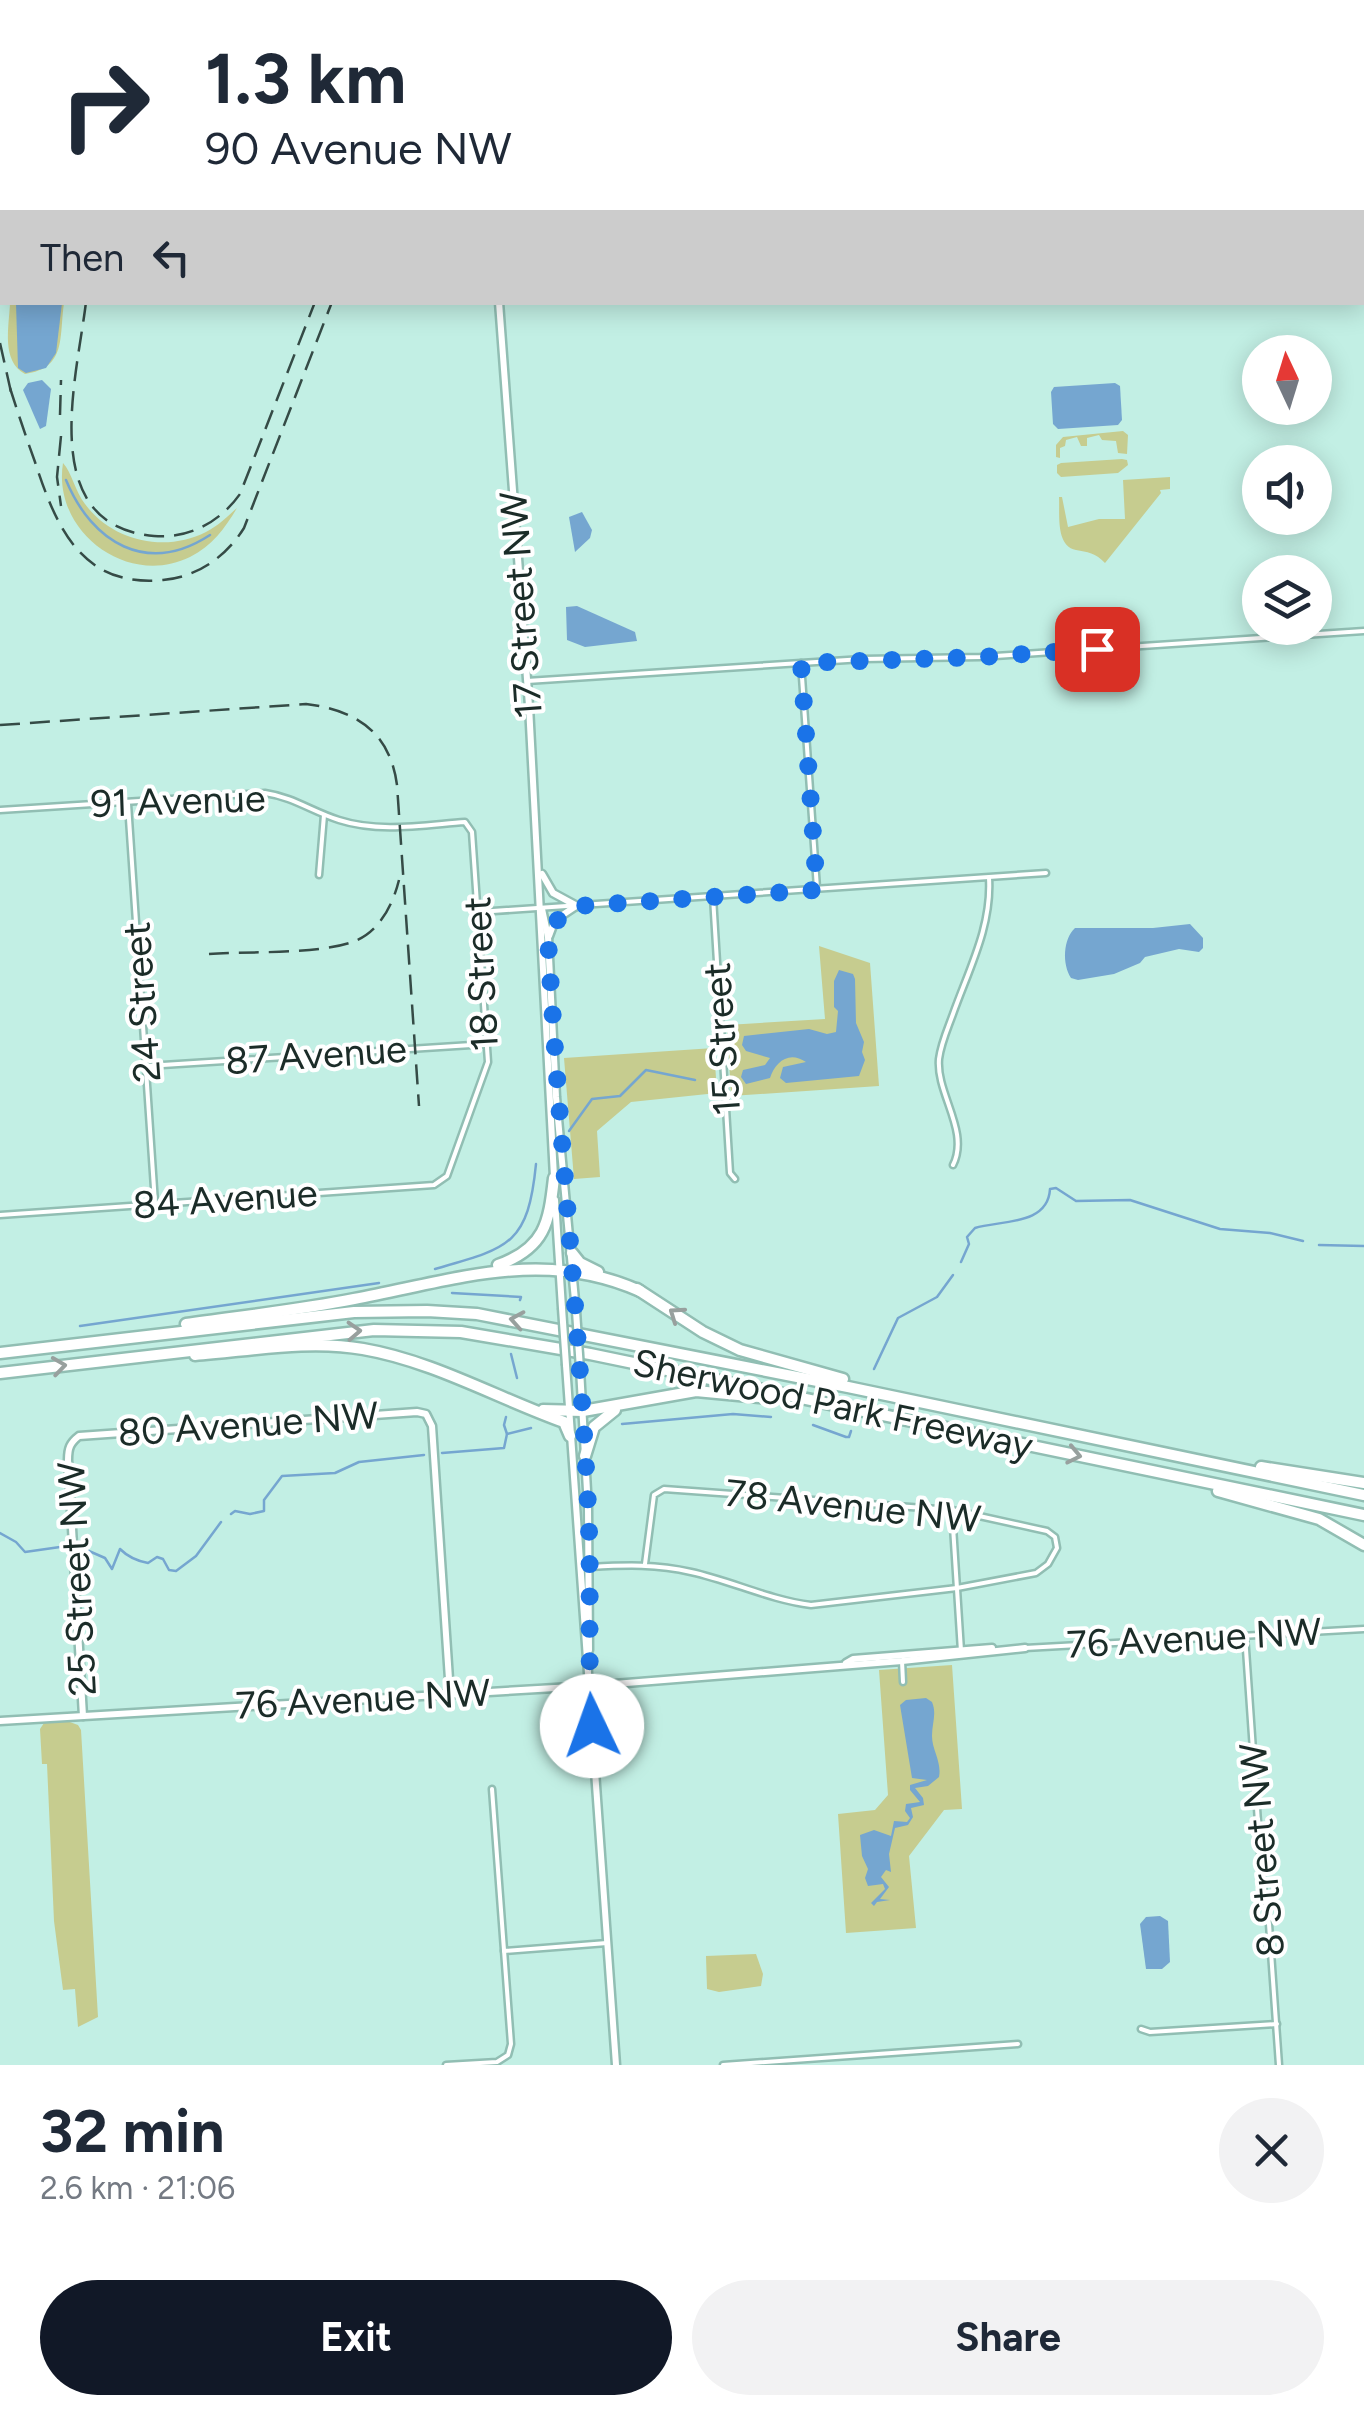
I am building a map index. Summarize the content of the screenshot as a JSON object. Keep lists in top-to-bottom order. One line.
{"streets":{"highway":["Sherwood Park Freeway"],"main road":["17 Street NW","80 Avenue NW","25 Street NW","76 Avenue NW"],"street":["91 Avenue","18 Street","24 Street","15 Street","87 Avenue","84 Avenue","78 Avenue NW","8 Street NW"]},"crossings":[["17 Street NW","76 Avenue NW"],["91 Avenue","18 Street"],["91 Avenue","24 Street"],["18 Street","87 Avenue"],["18 Street","84 Avenue"],["24 Street","87 Avenue"],["24 Street","84 Avenue"],["80 Avenue NW","25 Street NW"],["80 Avenue NW","76 Avenue NW"],["25 Street NW","76 Avenue NW"],["76 Avenue NW","8 Street NW"]],"north":"top","page":{"turn":["1.3 km","90 Avenue NW"],"then":"Then","heading":["32 min","2.6 km · 21:06"],"buttons":["Exit","Share"]}}
